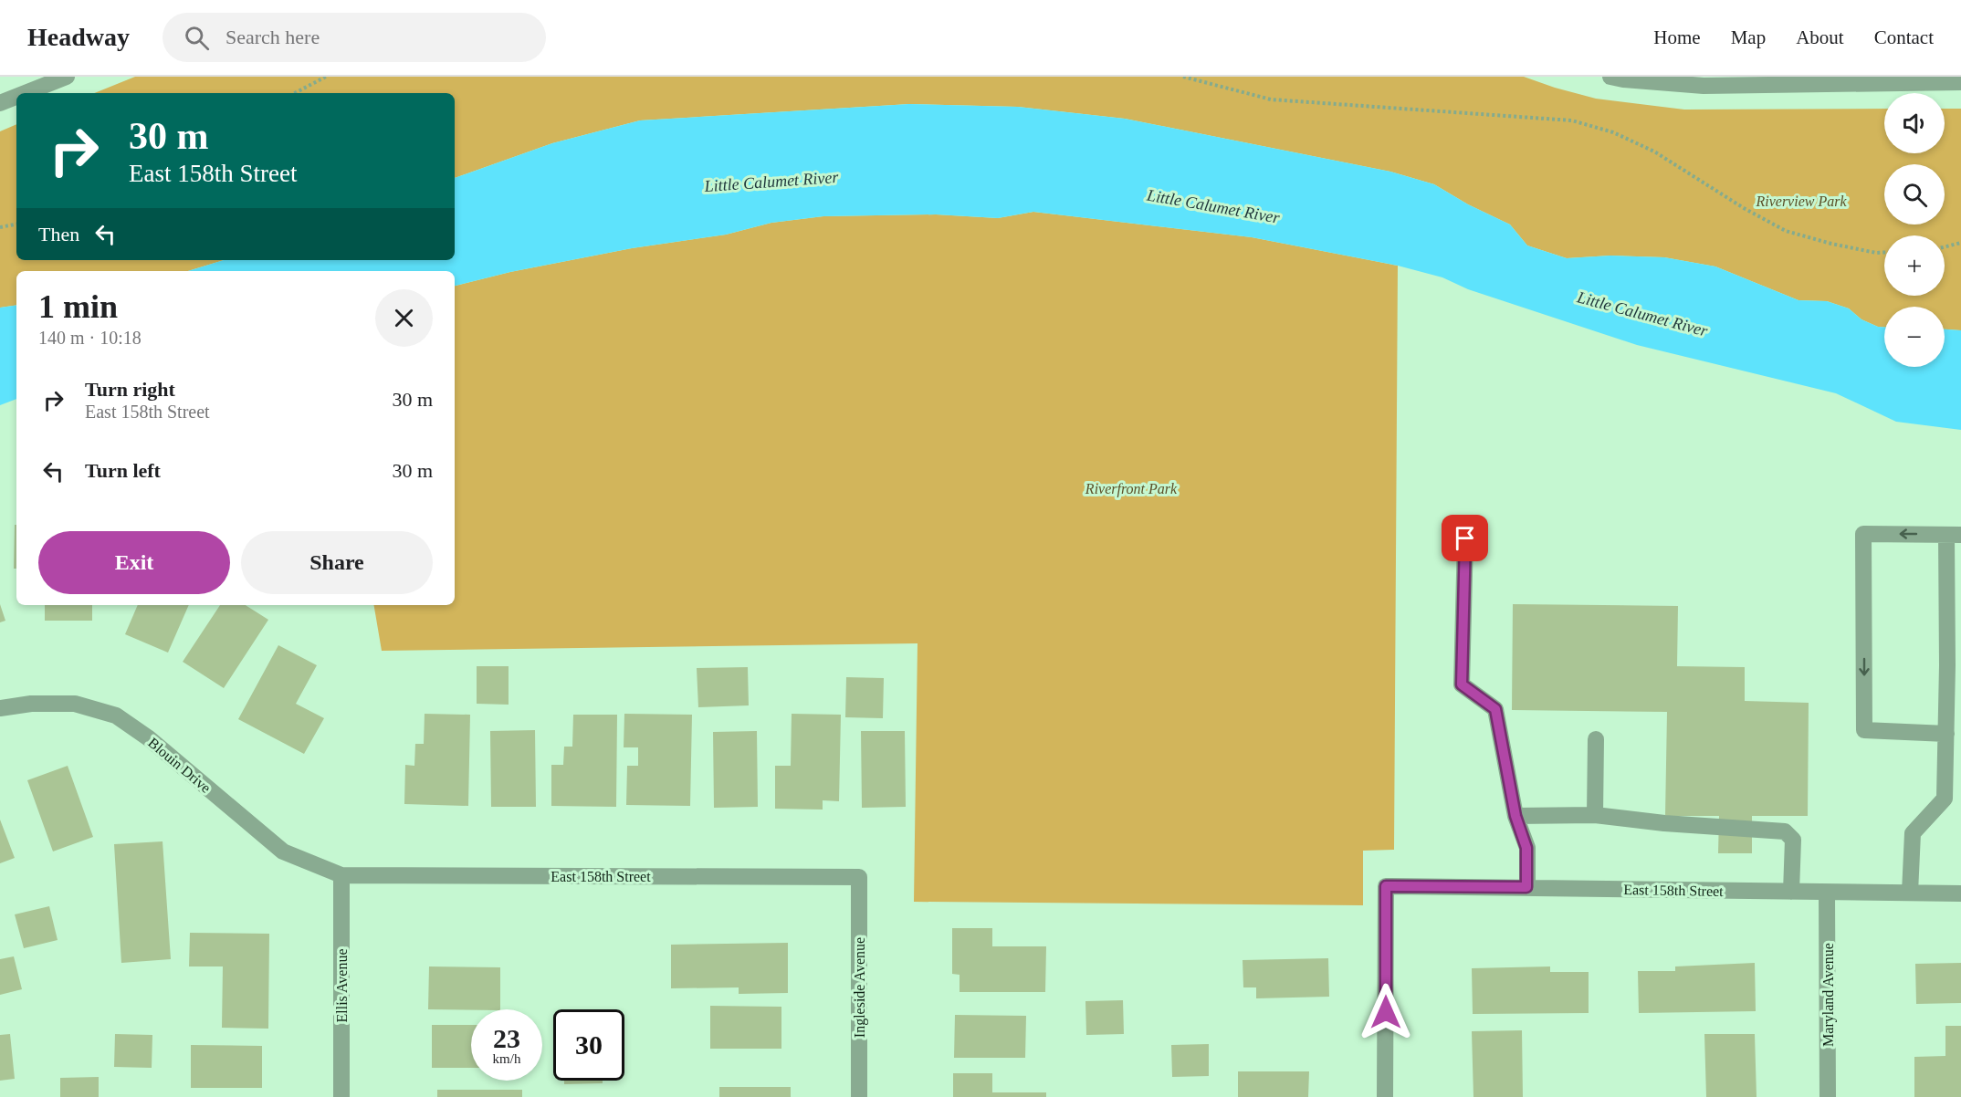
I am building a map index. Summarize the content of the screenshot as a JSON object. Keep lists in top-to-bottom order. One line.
{"streets":{"street":["Blouin Drive","East 158th Street","Ellis Avenue","Ingleside Avenue","Maryland Avenue"]},"crossings":[["Blouin Drive","East 158th Street"],["Blouin Drive","Ellis Avenue"],["East 158th Street","Ellis Avenue"],["East 158th Street","Ingleside Avenue"],["East 158th Street","Maryland Avenue"]],"water":["Little Calumet River"],"parks":["Riverview Park","Riverfront Park"],"page":{"header":"Headway","search":"Search here","nav":["Home","Map","About","Contact"],"map_buttons":["+","−"],"turn":["30 m","East 158th Street"],"then":"Then","heading":["1 min","140 m · 10:18"],"list":[{"name":"Turn right","note":"East 158th Street","value":"30 m"},{"name":"Turn left","value":"30 m"}],"buttons":["Exit","Share"],"speed":"23 km/h","limit":"30"}}
